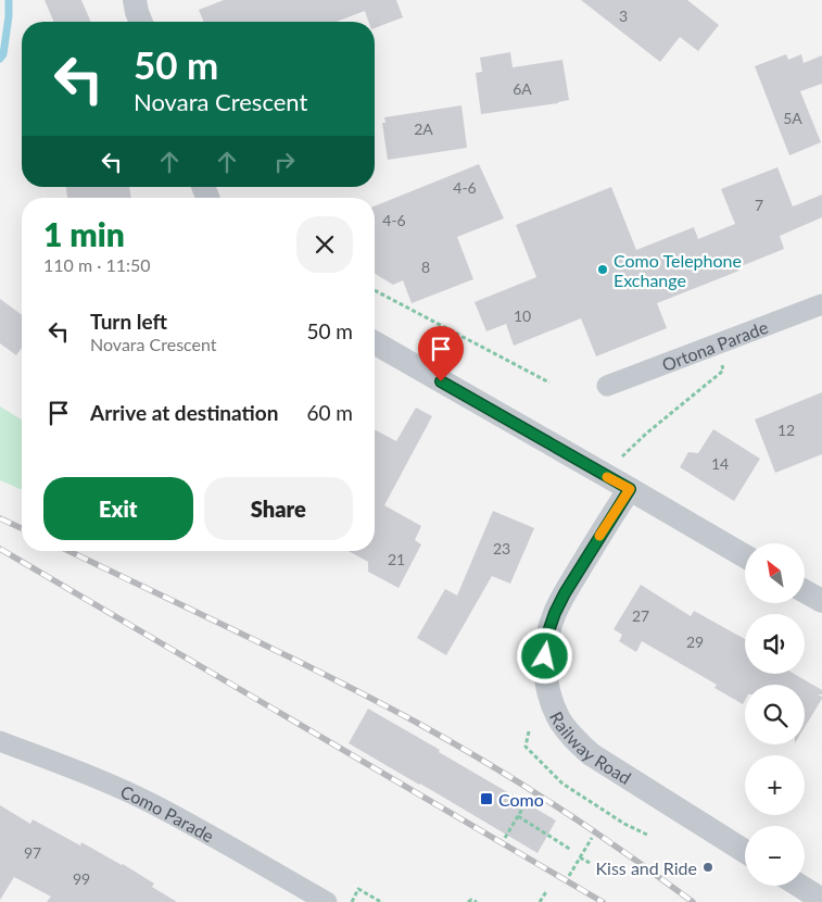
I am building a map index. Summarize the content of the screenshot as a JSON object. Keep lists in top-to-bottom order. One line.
{"streets":{"street":["Ortona Parade","Railway Road","Como Parade"]},"places":{"other":["Como Telephone Exchange","Kiss and Ride"],"transit":["Como"]},"house_numbers":["3","6A","5A","2A","4-6","7","4-6","8","10","12","14","23","21","27","29","97","99"],"north":"top left","page":{"turn":["50 m","Novara Crescent"],"heading":["1 min","110 m · 11:50"],"list":[{"name":"Turn left","note":"Novara Crescent","value":"50 m"},{"name":"Arrive at destination","value":"60 m"}],"buttons":["Exit","Share"],"map_buttons":["+","−"]}}
